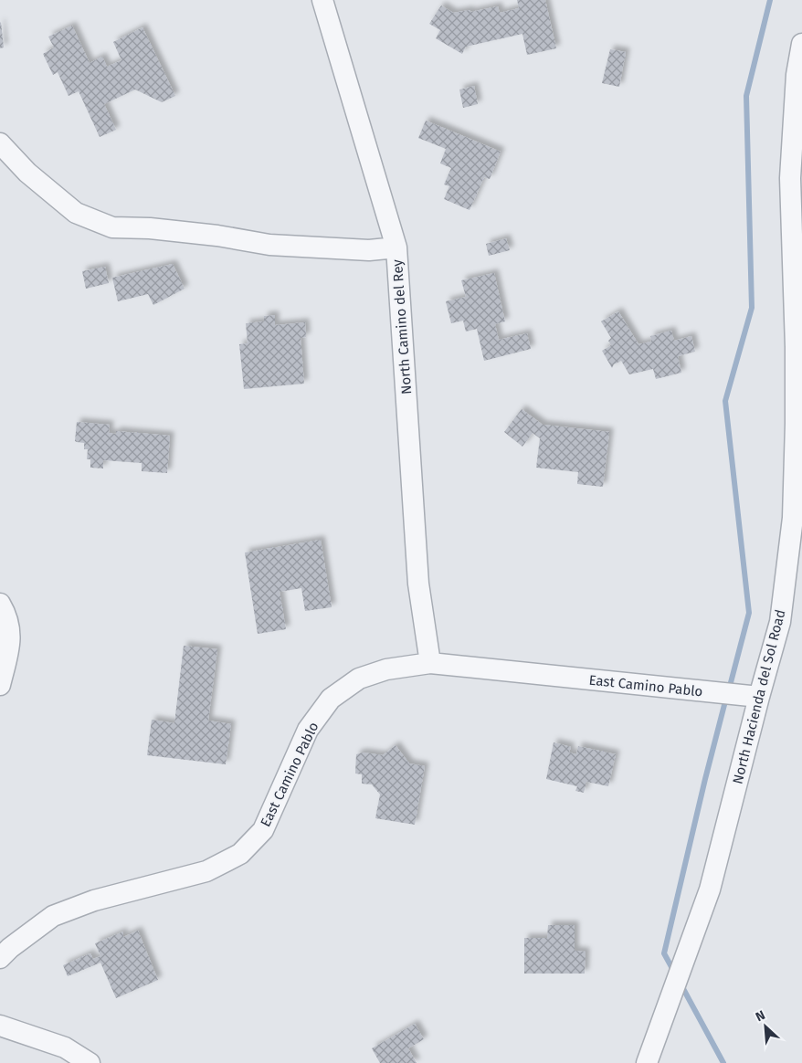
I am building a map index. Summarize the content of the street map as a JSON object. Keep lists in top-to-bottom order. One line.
{"streets":{"street":["North Camino del Rey","East Camino Pablo","North Hacienda del Sol Road"]},"crossings":[["North Camino del Rey","East Camino Pablo"],["East Camino Pablo","North Hacienda del Sol Road"]],"north":"top left"}
